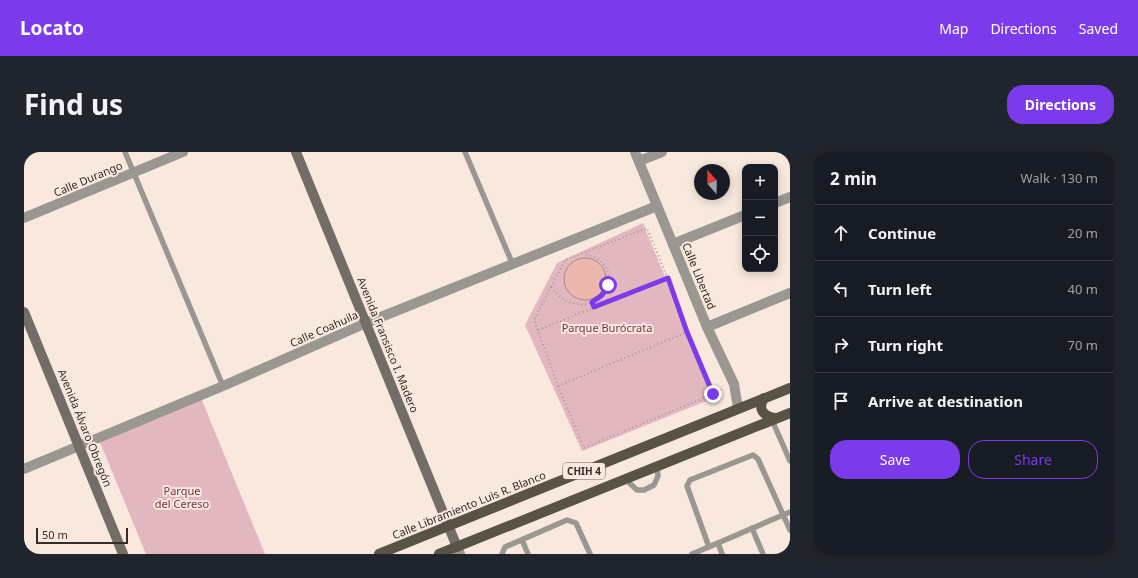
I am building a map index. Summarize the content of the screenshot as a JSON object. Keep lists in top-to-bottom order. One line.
{"streets":{"main road":["Avenida Fransisco I. Madero","Avenida Álvaro Obregón","CHIH 4","Calle Libramiento Luis R. Blanco"],"street":["Calle Durango","Calle Libertad","Calle Coahuila"]},"crossings":[["Calle Libertad","Calle Coahuila"],["Calle Libertad","Calle Libramiento Luis R. Blanco"],["Calle Coahuila","Avenida Fransisco I. Madero"],["Calle Coahuila","Avenida Álvaro Obregón"],["Avenida Fransisco I. Madero","CHIH 4"],["Avenida Fransisco I. Madero","Calle Libramiento Luis R. Blanco"]],"parks":["Parque Burócrata","Parque del Cereso"],"scale_bar":"50 m","north":"top","page":{"header":"Locato","nav":["Map","Directions","Saved"],"title":"Find us","buttons":["Directions",["Save","Share"]],"heading":["2 min","Walk · 130 m"],"map_buttons":["+","−"],"list":[["Continue","20 m"],["Turn left","40 m"],["Turn right","70 m"],"Arrive at destination"],"scale":"50 m"}}
